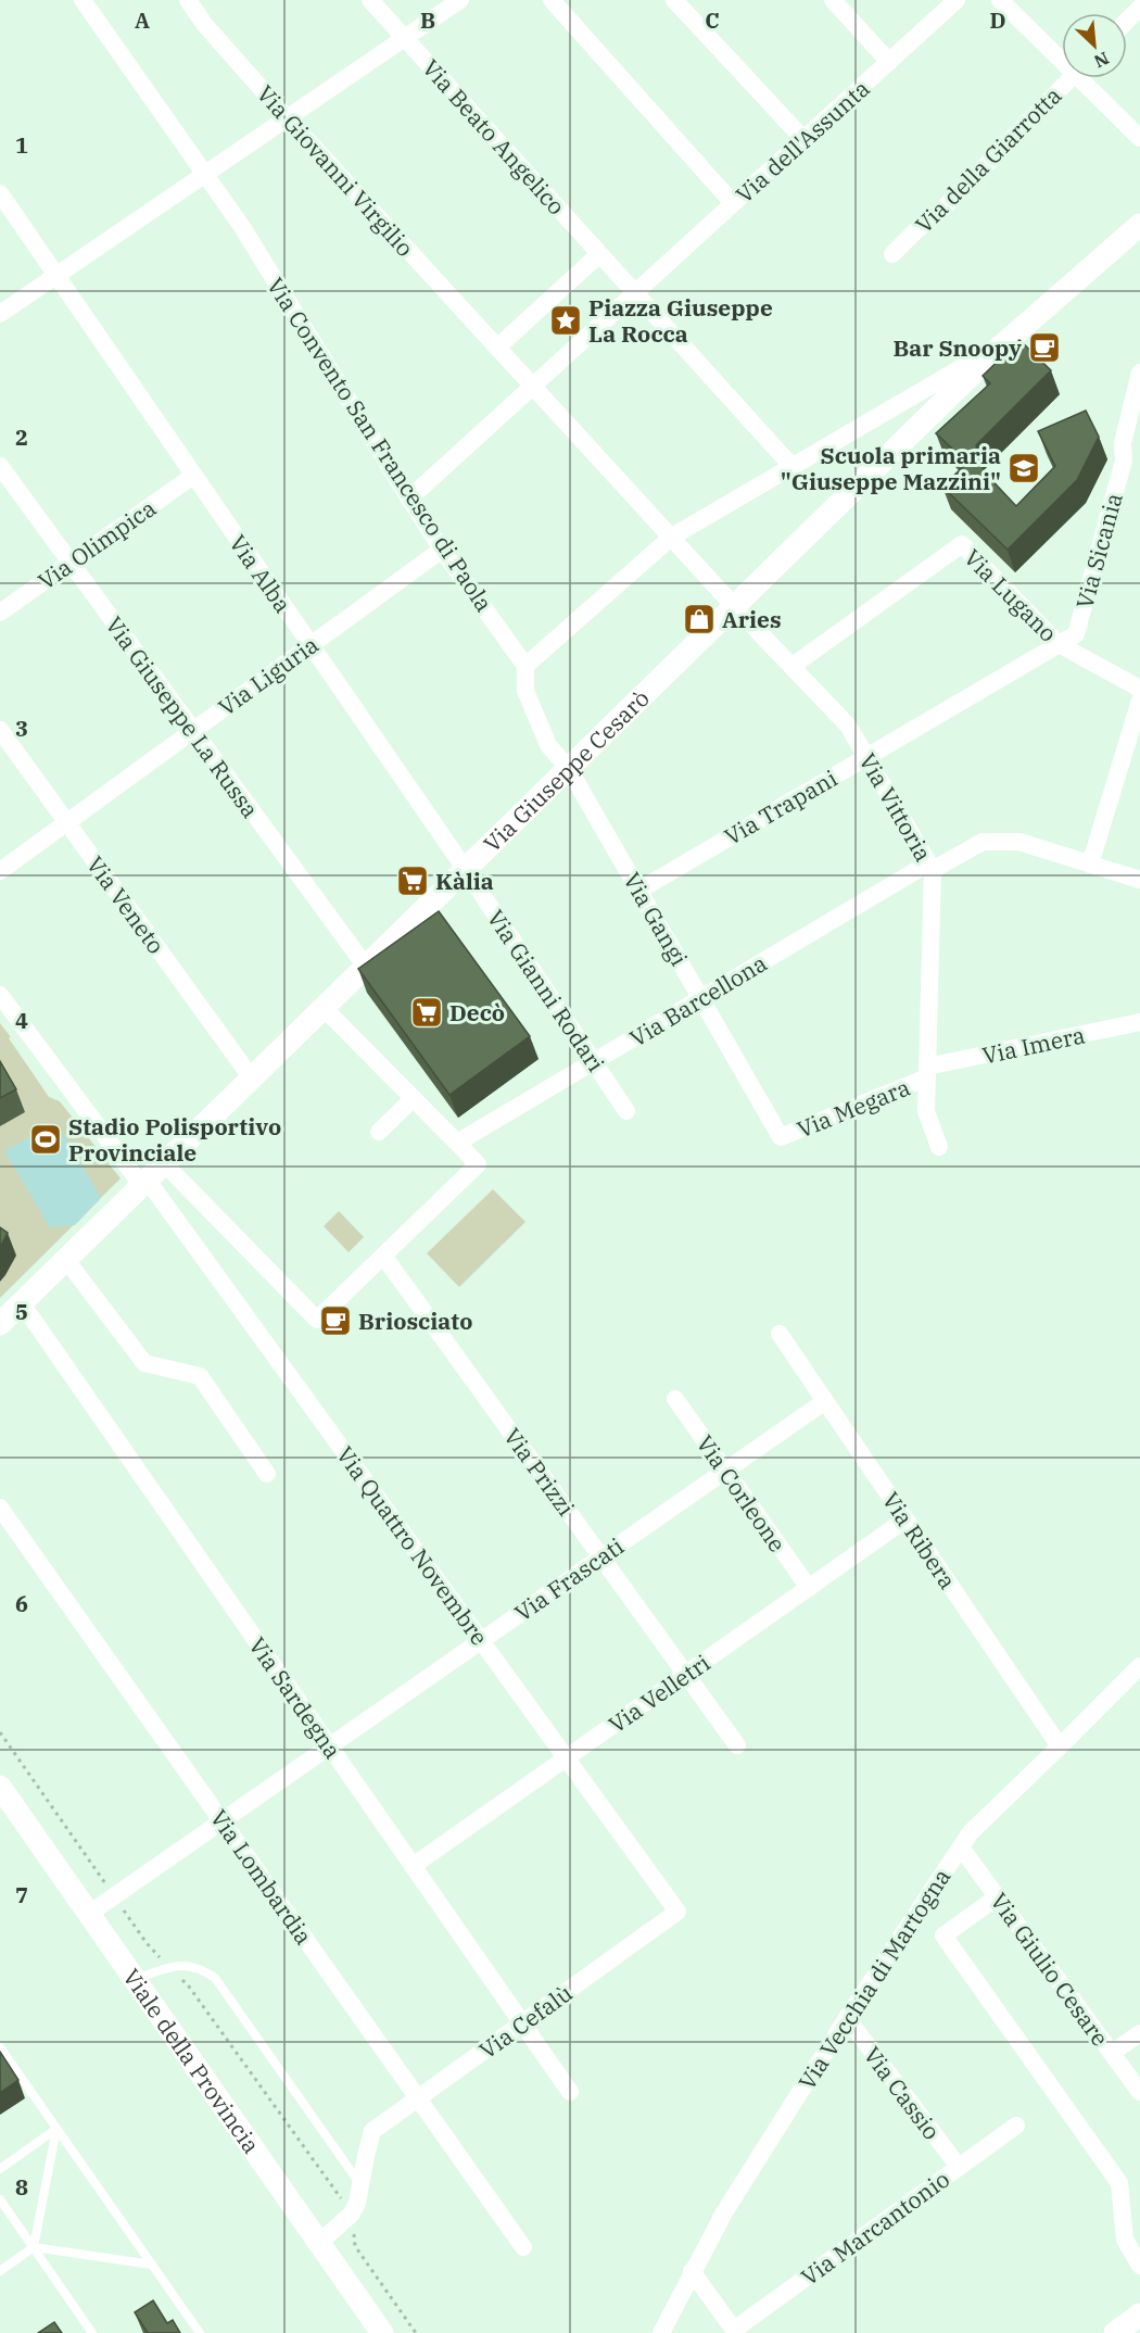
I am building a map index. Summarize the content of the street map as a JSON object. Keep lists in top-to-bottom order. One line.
{"streets":{"street":["Via Beato Angelico","Via dell'Assunta","Via della Giarrotta","Via Giovanni Virgilio","Via Convento San Francesco di Paola","Via Olimpica","Via Sicania","Via Alba","Via Lugano","Via Liguria","Via Giuseppe La Russa","Via Giuseppe Cesarò","Via Trapani","Via Vittoria","Via Veneto","Via Gangi","Via Gianni Rodari","Via Barcellona","Via Imera","Via Megara","Via Prizzi","Via Corleone","Via Ribera","Via Quattro Novembre","Via Frascati","Via Velletri","Via Sardegna","Via Lombardia","Via Giulio Cesare","Via Vecchia di Martogna","Via Cefalù","Viale della Provincia","Via Cassio","Via Marcantonio"]},"crossings":[["Via Beato Angelico","Via dell'Assunta"],["Via dell'Assunta","Via Giovanni Virgilio"],["Via Convento San Francesco di Paola","Via Liguria"],["Via Convento San Francesco di Paola","Via Gangi"],["Via Olimpica","Via Alba"],["Via Olimpica","Via Giuseppe La Russa"],["Via Sicania","Via Lugano"],["Via Sicania","Via Trapani"],["Via Alba","Via Liguria"],["Via Alba","Via Giuseppe Cesarò"],["Via Alba","Via Gianni Rodari"],["Via Lugano","Via Trapani"],["Via Lugano","Via Vittoria"],["Via Liguria","Via Giuseppe La Russa"],["Via Liguria","Via Veneto"],["Via Giuseppe La Russa","Via Giuseppe Cesarò"],["Via Giuseppe Cesarò","Via Vittoria"],["Via Giuseppe Cesarò","Via Veneto"],["Via Giuseppe Cesarò","Via Gangi"],["Via Giuseppe Cesarò","Via Gianni Rodari"],["Via Giuseppe Cesarò","Via Quattro Novembre"],["Via Giuseppe Cesarò","Via Sardegna"],["Via Trapani","Via Vittoria"],["Via Trapani","Via Gangi"],["Via Vittoria","Via Barcellona"],["Via Vittoria","Via Imera"],["Via Vittoria","Via Megara"],["Via Gangi","Via Barcellona"],["Via Gangi","Via Megara"],["Via Gianni Rodari","Via Barcellona"],["Via Imera","Via Megara"],["Via Prizzi","Via Frascati"],["Via Prizzi","Via Velletri"],["Via Corleone","Via Frascati"],["Via Corleone","Via Velletri"],["Via Ribera","Via Frascati"],["Via Ribera","Via Velletri"],["Via Ribera","Via Vecchia di Martogna"],["Via Quattro Novembre","Via Frascati"],["Via Quattro Novembre","Via Velletri"],["Via Quattro Novembre","Via Cefalù"],["Via Frascati","Via Sardegna"],["Via Frascati","Via Lombardia"],["Via Frascati","Viale della Provincia"],["Via Velletri","Via Sardegna"],["Via Sardegna","Via Cefalù"],["Via Lombardia","Via Cefalù"],["Via Giulio Cesare","Via Vecchia di Martogna"],["Via Vecchia di Martogna","Via Cassio"],["Via Cassio","Via Marcantonio"]],"places":{"place":["Piazza Giuseppe La Rocca"],"cafe":["Bar Snoopy","Briosciato"],"school or university":["Scuola primaria \"Giuseppe Mazzini\""],"shop":["Aries"],"supermarket":["Kàlia","Decò"],"sports":["Stadio Polisportivo Provinciale"]},"north":"bottom right","grid":{"columns":["A","B","C","D"],"rows":["1","2","3","4","5","6","7","8"]}}
